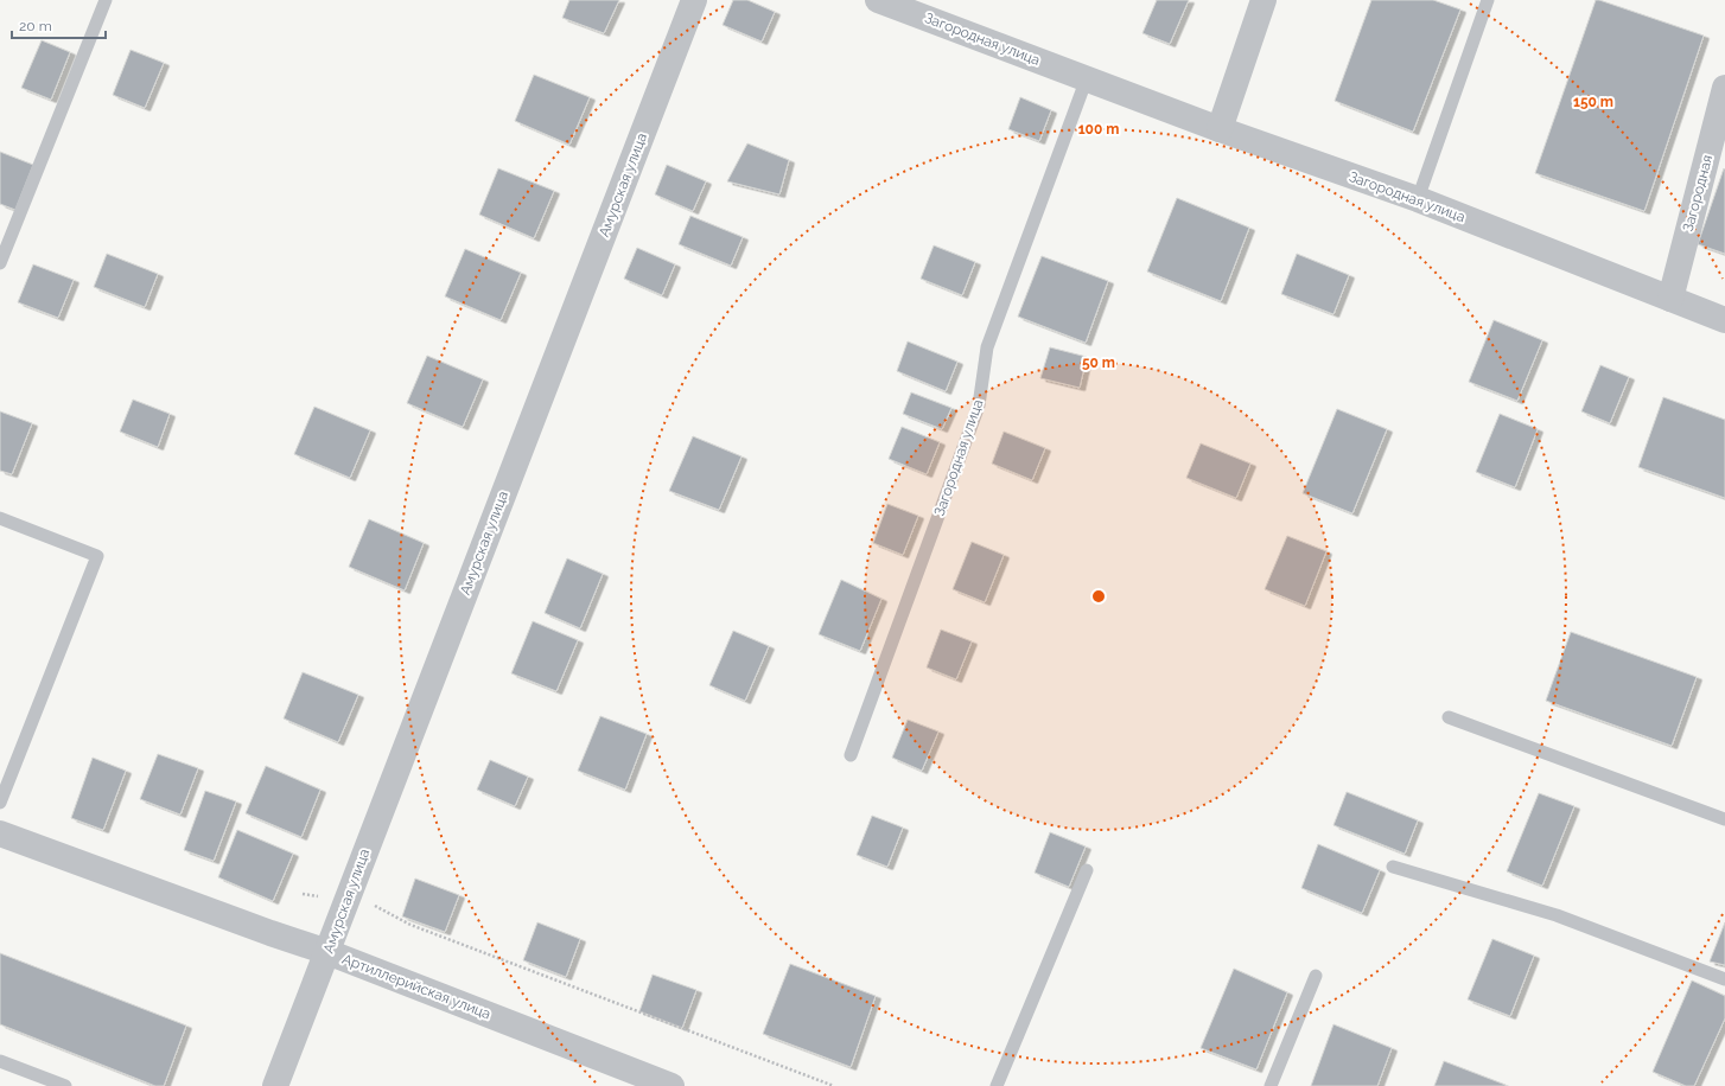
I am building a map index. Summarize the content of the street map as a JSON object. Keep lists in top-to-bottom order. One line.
{"streets":{"street":["Загородная улица","Амурская улица","Загородная","Артиллерийская улица"]},"crossings":[["Загородная улица","Загородная"],["Амурская улица","Артиллерийская улица"]],"scale_bar":"20 m","rings":["150 m","100 m","50 m"]}
